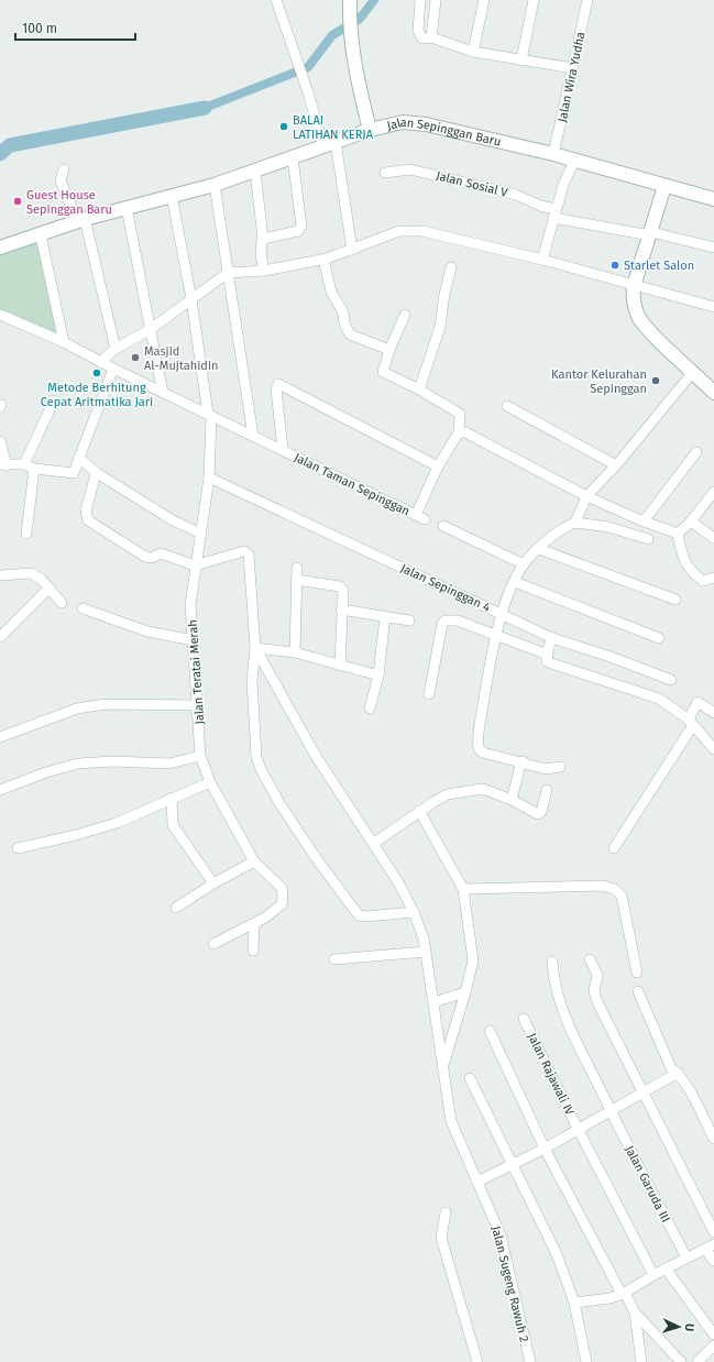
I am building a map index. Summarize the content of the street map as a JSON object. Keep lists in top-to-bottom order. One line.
{"streets":{"street":["Jalan Wira Yudha","Jalan Sepinggan Baru","Jalan Sosial V","Jalan Taman Sepinggan","Jalan Sepinggan 4","Jalan Teratai Merah","Jalan Rajawali IV","Jalan Garuda III","Jalan Sugeng Rawuh 2"]},"crossings":[["Jalan Wira Yudha","Jalan Sepinggan Baru"],["Jalan Sepinggan Baru","Jalan Teratai Merah"],["Jalan Taman Sepinggan","Jalan Teratai Merah"],["Jalan Sepinggan 4","Jalan Teratai Merah"]],"places":["BALAI LATIHAN KERJA","Guest House Sepinggan Baru","Starlet Salon","Masjid Al-Mujtahidin","Metode Berhitung Cepat Aritmatika Jari","Kantor Kelurahan Sepinggan"],"scale_bar":"100 m","north":"right"}
